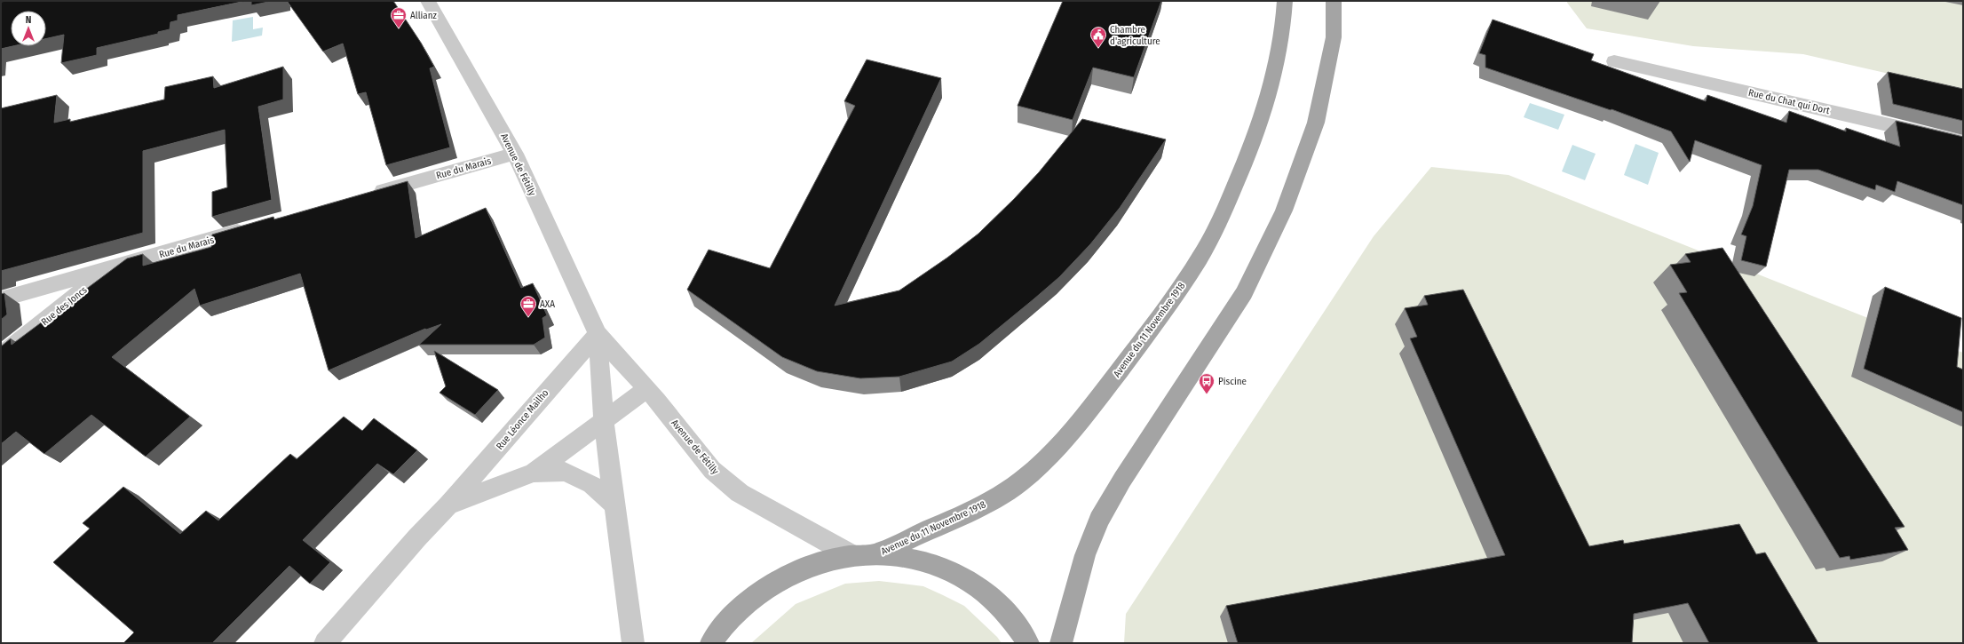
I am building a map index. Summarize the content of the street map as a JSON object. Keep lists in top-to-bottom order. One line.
{"streets":{"main road":["Avenue du 11 Novembre 1918"],"street":["Rue du Chat qui Dort","Avenue de Fétilly","Rue du Marais","Rue des Joncs","Rue Léonce Mailho"]},"crossings":[["Avenue de Fétilly","Rue du Marais"],["Avenue de Fétilly","Rue Léonce Mailho"],["Rue du Marais","Rue des Joncs"]],"places":{"office":["Allianz","AXA"],"public building":["Chambre d'agriculture"],"bus stop":["Piscine"]},"north":"top"}
